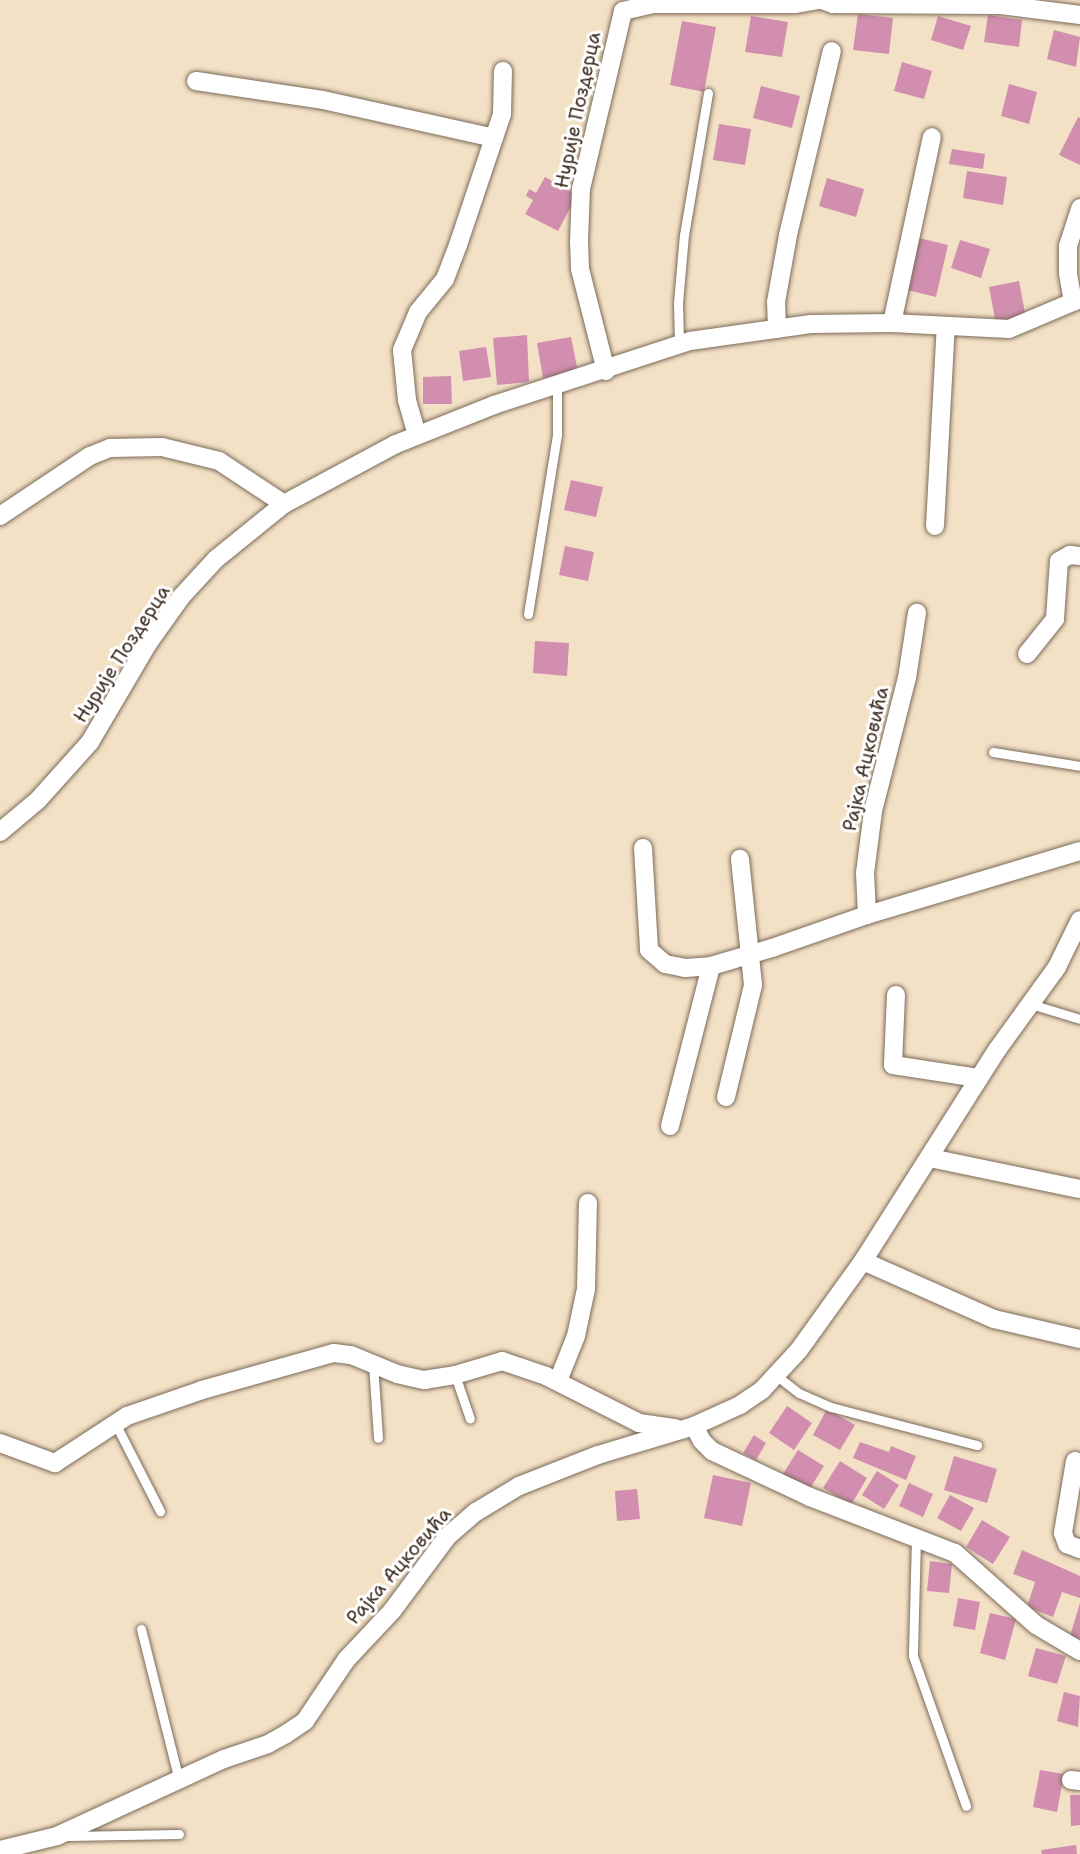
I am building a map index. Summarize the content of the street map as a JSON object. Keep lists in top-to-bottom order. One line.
{"streets":{"street":["Нурије Поздерца","Рајка Ацковића"]}}
